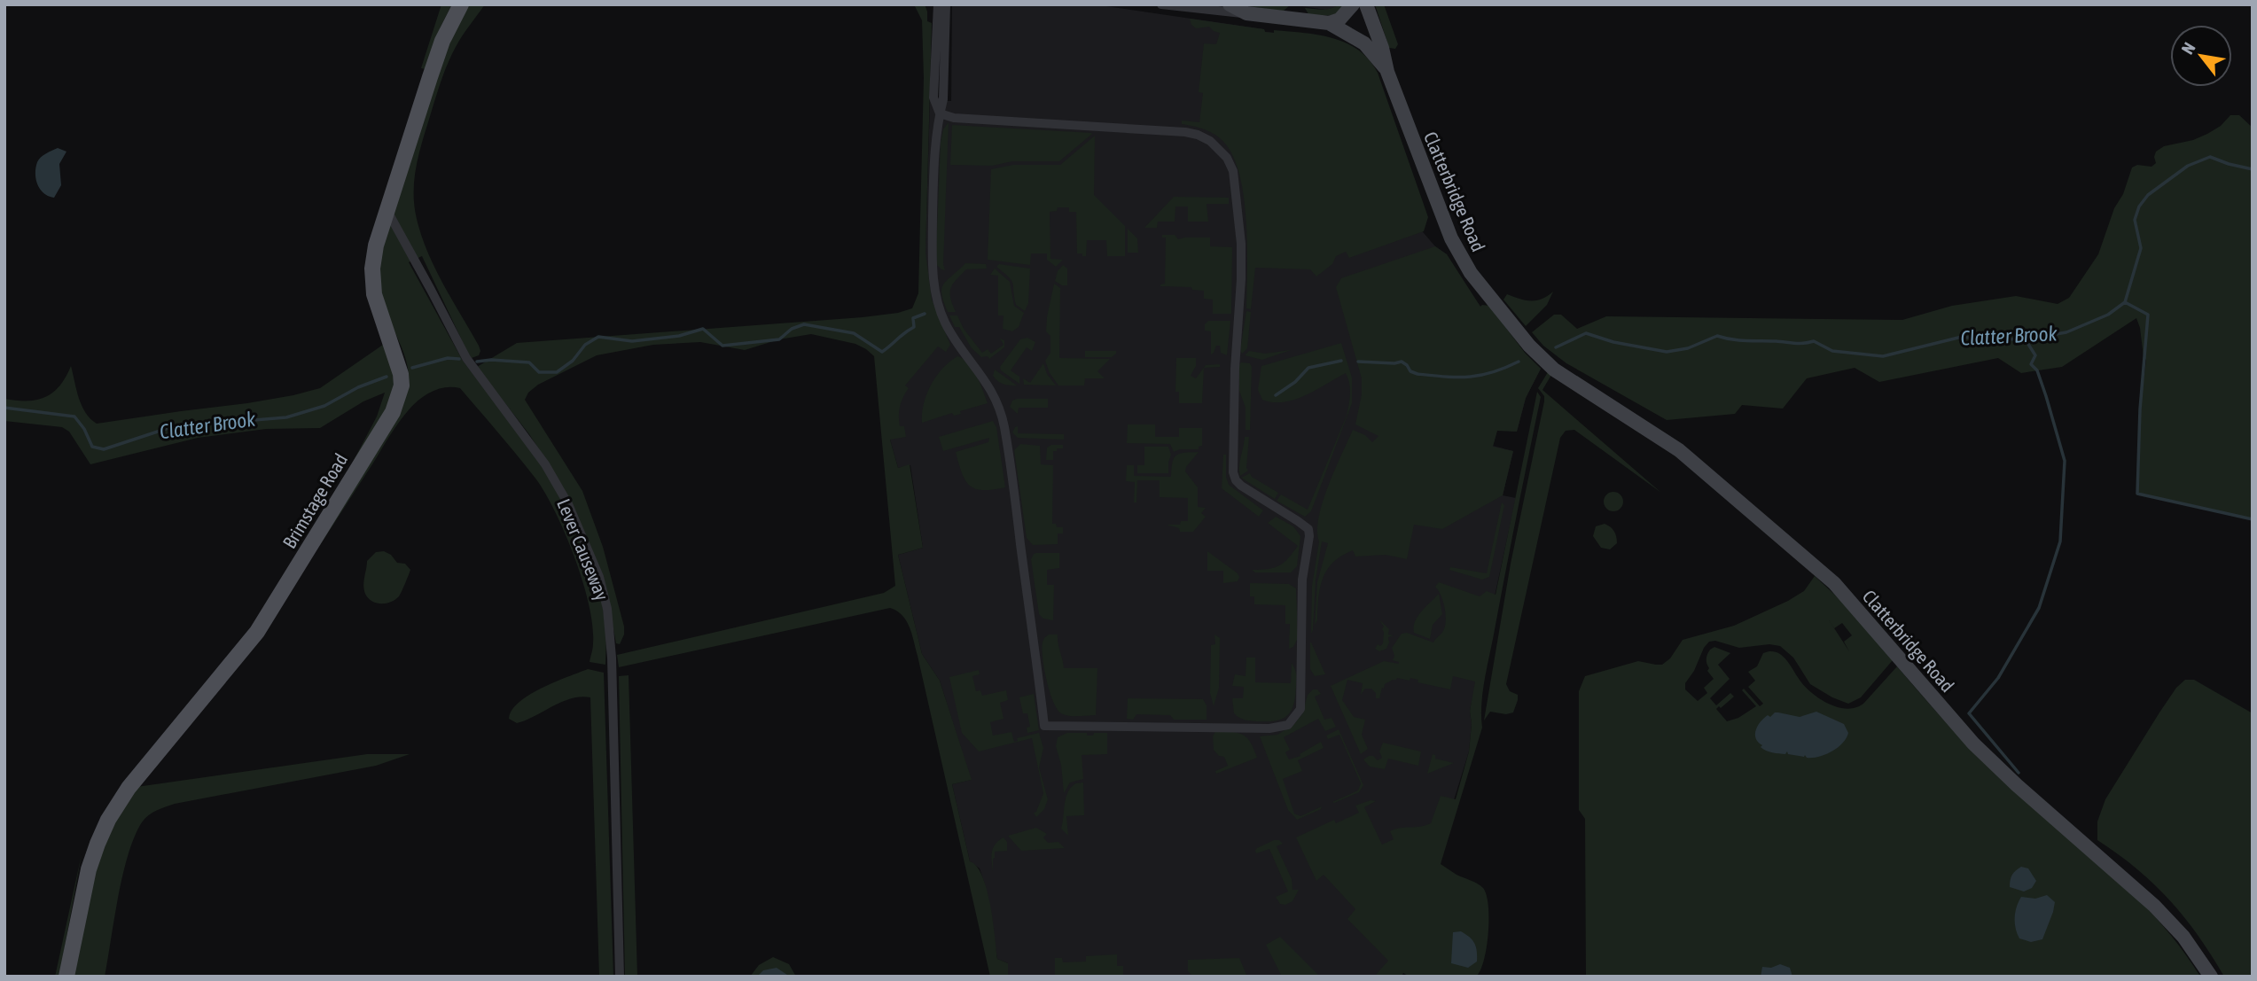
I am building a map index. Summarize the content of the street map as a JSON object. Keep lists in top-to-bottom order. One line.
{"streets":{"main road":["Clatterbridge Road","Brimstage Road"],"street":["Lever Causeway"]},"crossings":[["Brimstage Road","Lever Causeway"]],"water":["Clatter Brook"],"north":"top left"}
